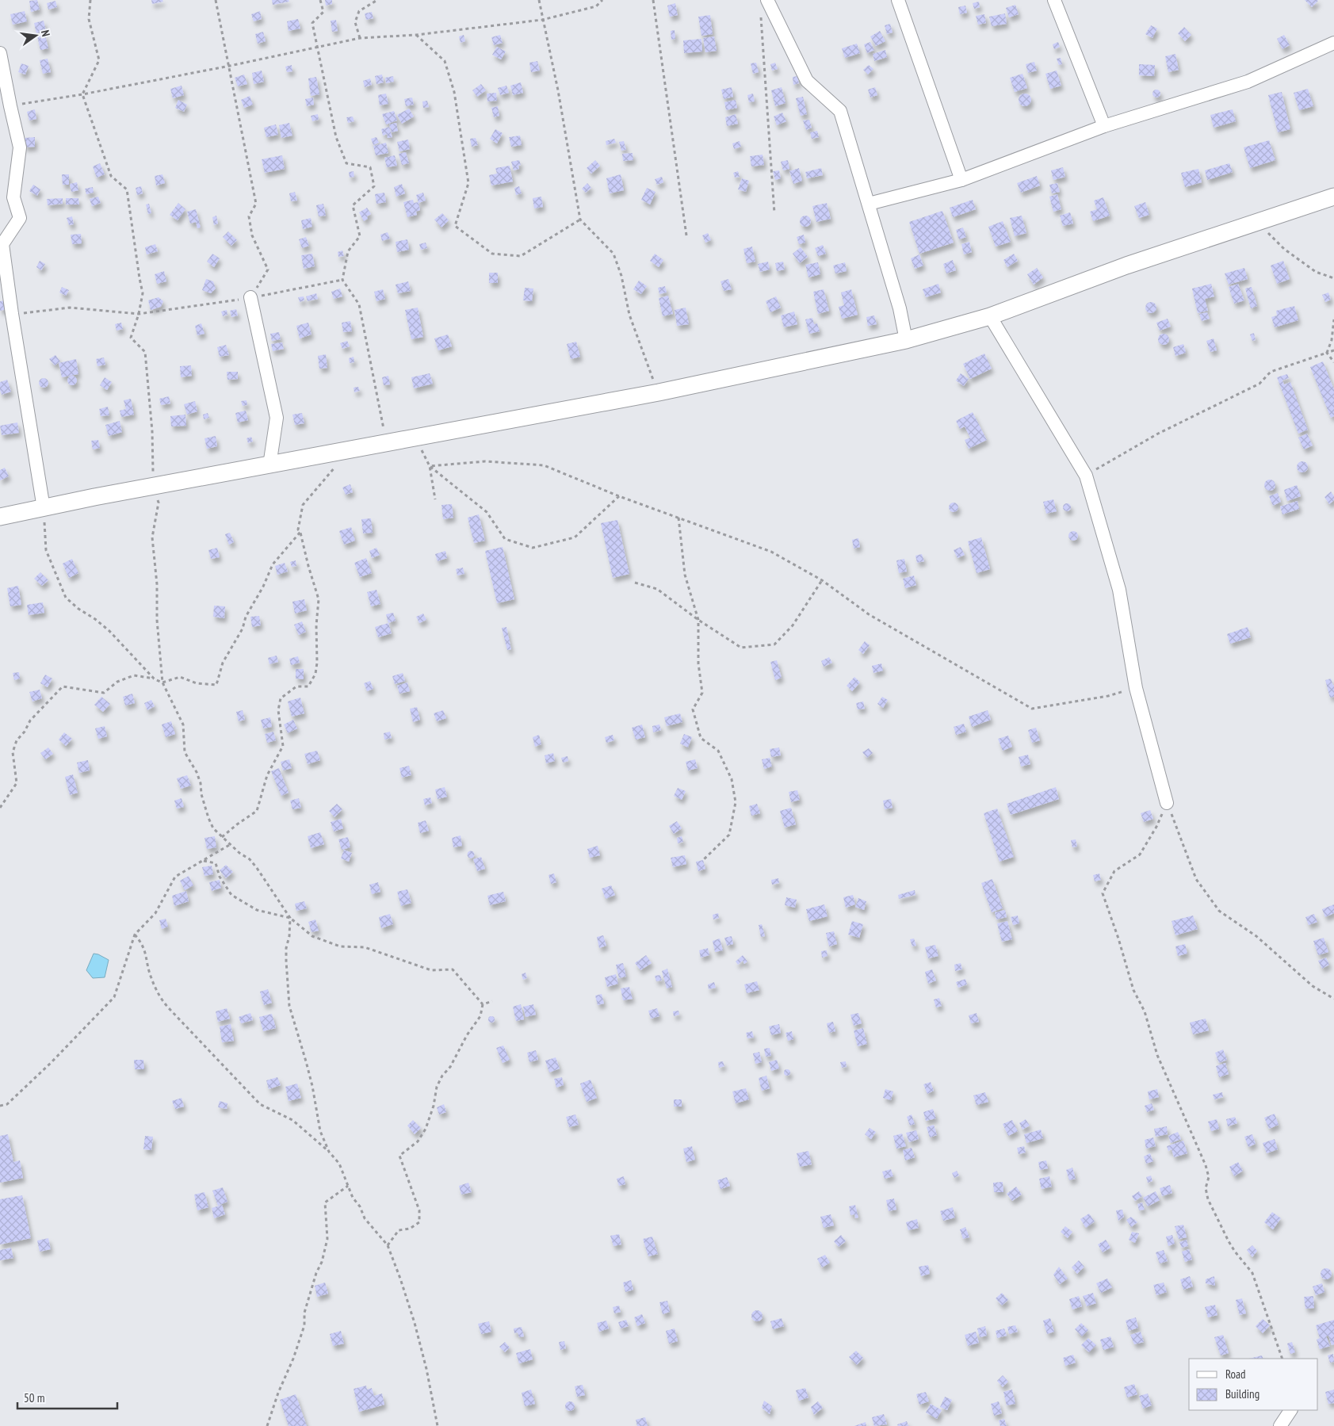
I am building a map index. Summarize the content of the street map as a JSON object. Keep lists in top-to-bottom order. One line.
{"legend":["Road","Building"],"scale_bar":"50 m","north":"right"}
